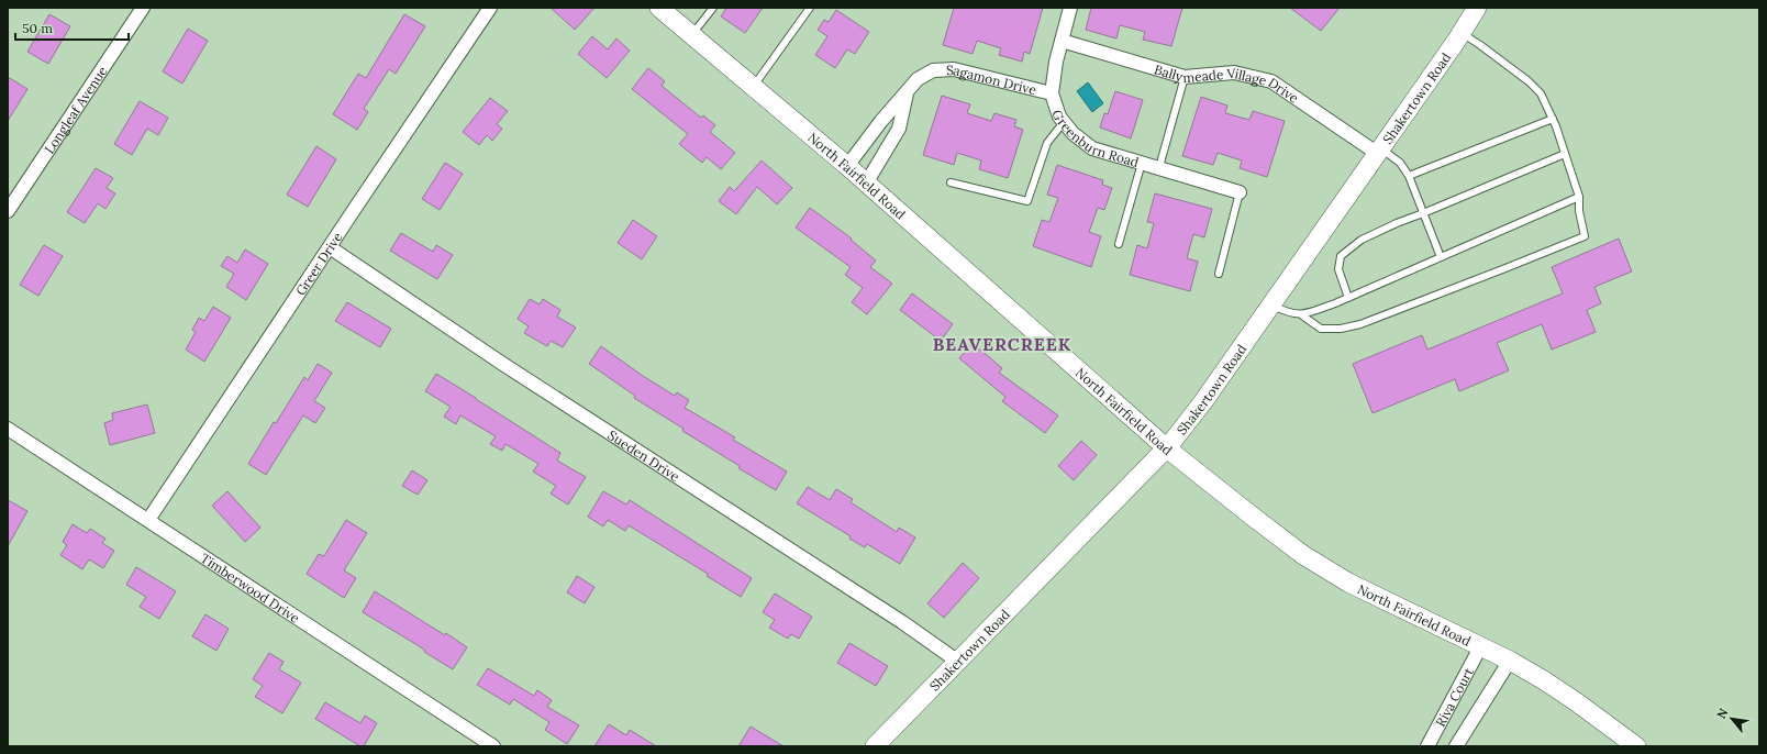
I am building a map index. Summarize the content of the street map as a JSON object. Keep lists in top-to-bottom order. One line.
{"streets":{"main road":["Shakertown Road","North Fairfield Road"],"street":["Sagamon Drive","Ballymeade Village Drive","Longleaf Avenue","Greenburn Road","Greer Drive","Sueden Drive","Timberwood Drive","Riva Court"]},"crossings":[["Sagamon Drive","Greenburn Road"],["Sagamon Drive","North Fairfield Road"],["Ballymeade Village Drive","Shakertown Road"],["Ballymeade Village Drive","Greenburn Road"],["Shakertown Road","North Fairfield Road"],["Shakertown Road","Sueden Drive"],["North Fairfield Road","Riva Court"],["Greer Drive","Sueden Drive"],["Greer Drive","Timberwood Drive"]],"districts":["BEAVERCREEK"],"scale_bar":"50 m","north":"top left"}
